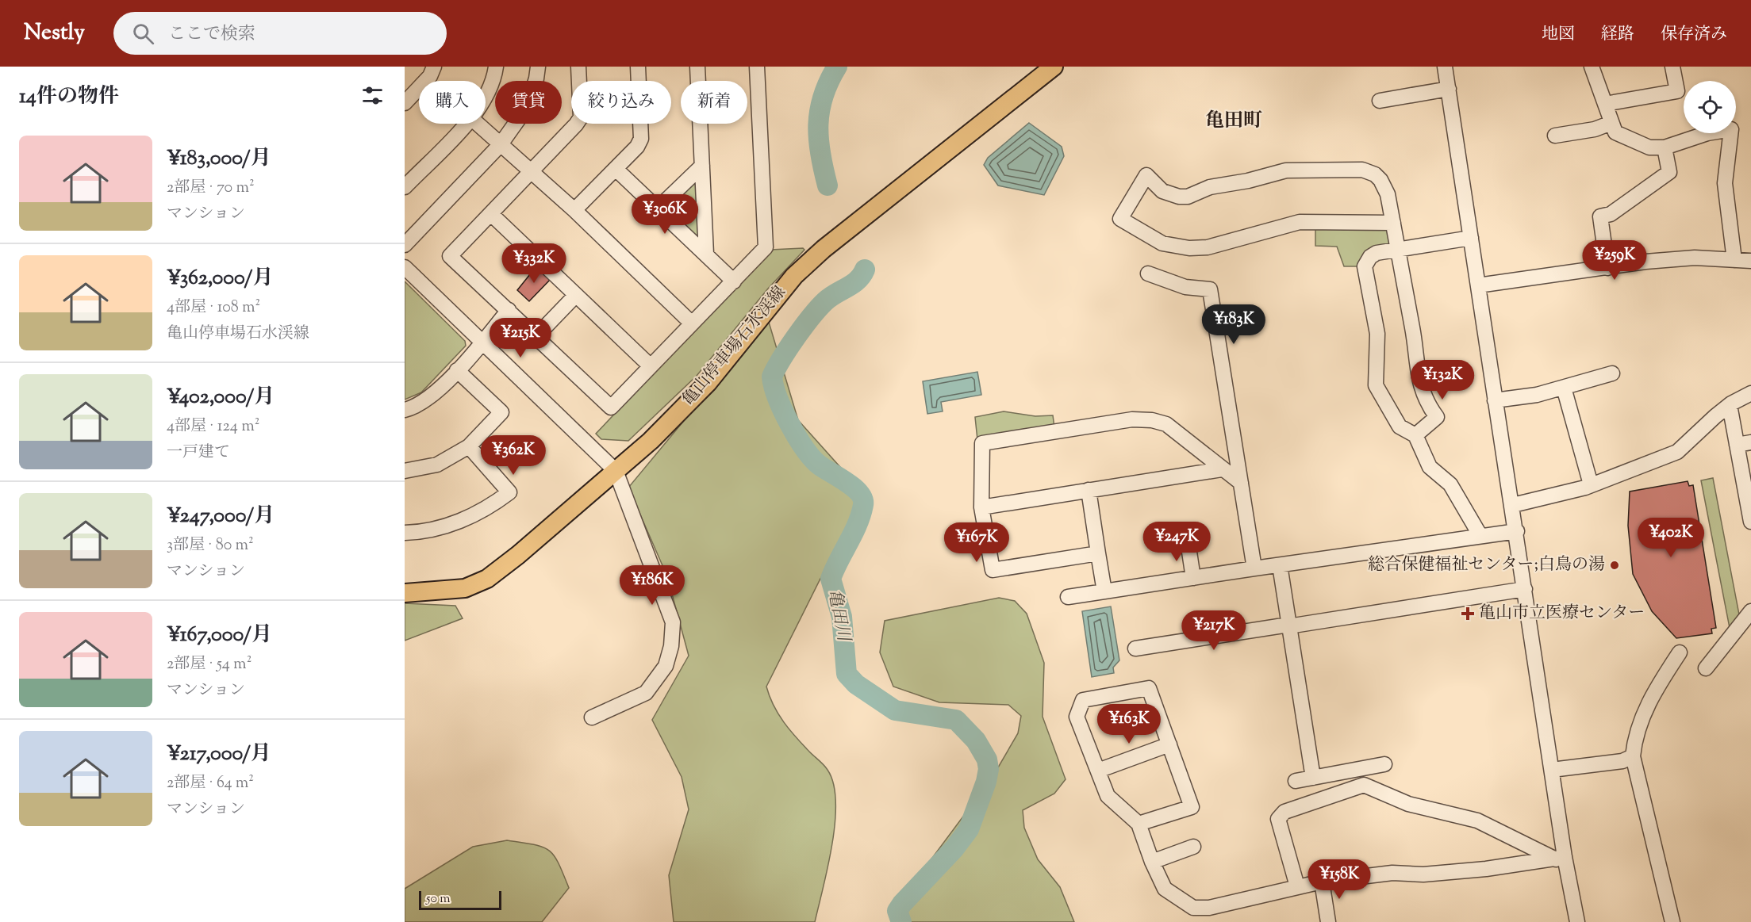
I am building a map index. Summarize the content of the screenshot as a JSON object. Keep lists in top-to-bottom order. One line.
{"streets":{"main road":["亀山停車場石水渓線"]},"districts":["亀田町"],"water":["亀田川"],"places":{"other":["総合保健福祉センター;白鳥の湯"],"health":["亀山市立医療センター"]},"scale_bar":"50 m","page":{"header":"Nestly","search":"ここで検索","nav":["地図","経路","保存済み"],"heading":"14件の物件","chip":["購入","賃貸","絞り込み","新着"],"list":[{"name":"¥183,000/月","note":"2部屋 · 70 m² · マンション"},{"name":"¥362,000/月","note":"4部屋 · 108 m² · 亀山停車場石水渓線"},{"name":"¥402,000/月","note":"4部屋 · 124 m² · 一戸建て"},{"name":"¥247,000/月","note":"3部屋 · 80 m² · マンション"},{"name":"¥167,000/月","note":"2部屋 · 54 m² · マンション"},{"name":"¥217,000/月","note":"2部屋 · 64 m² · マンション"}],"price":["¥306K","¥259K","¥332K","¥183K","¥215K","¥132K","¥362K","¥402K","¥247K","¥167K","¥186K","¥217K","¥163K","¥158K"],"scale":"50 m"}}
